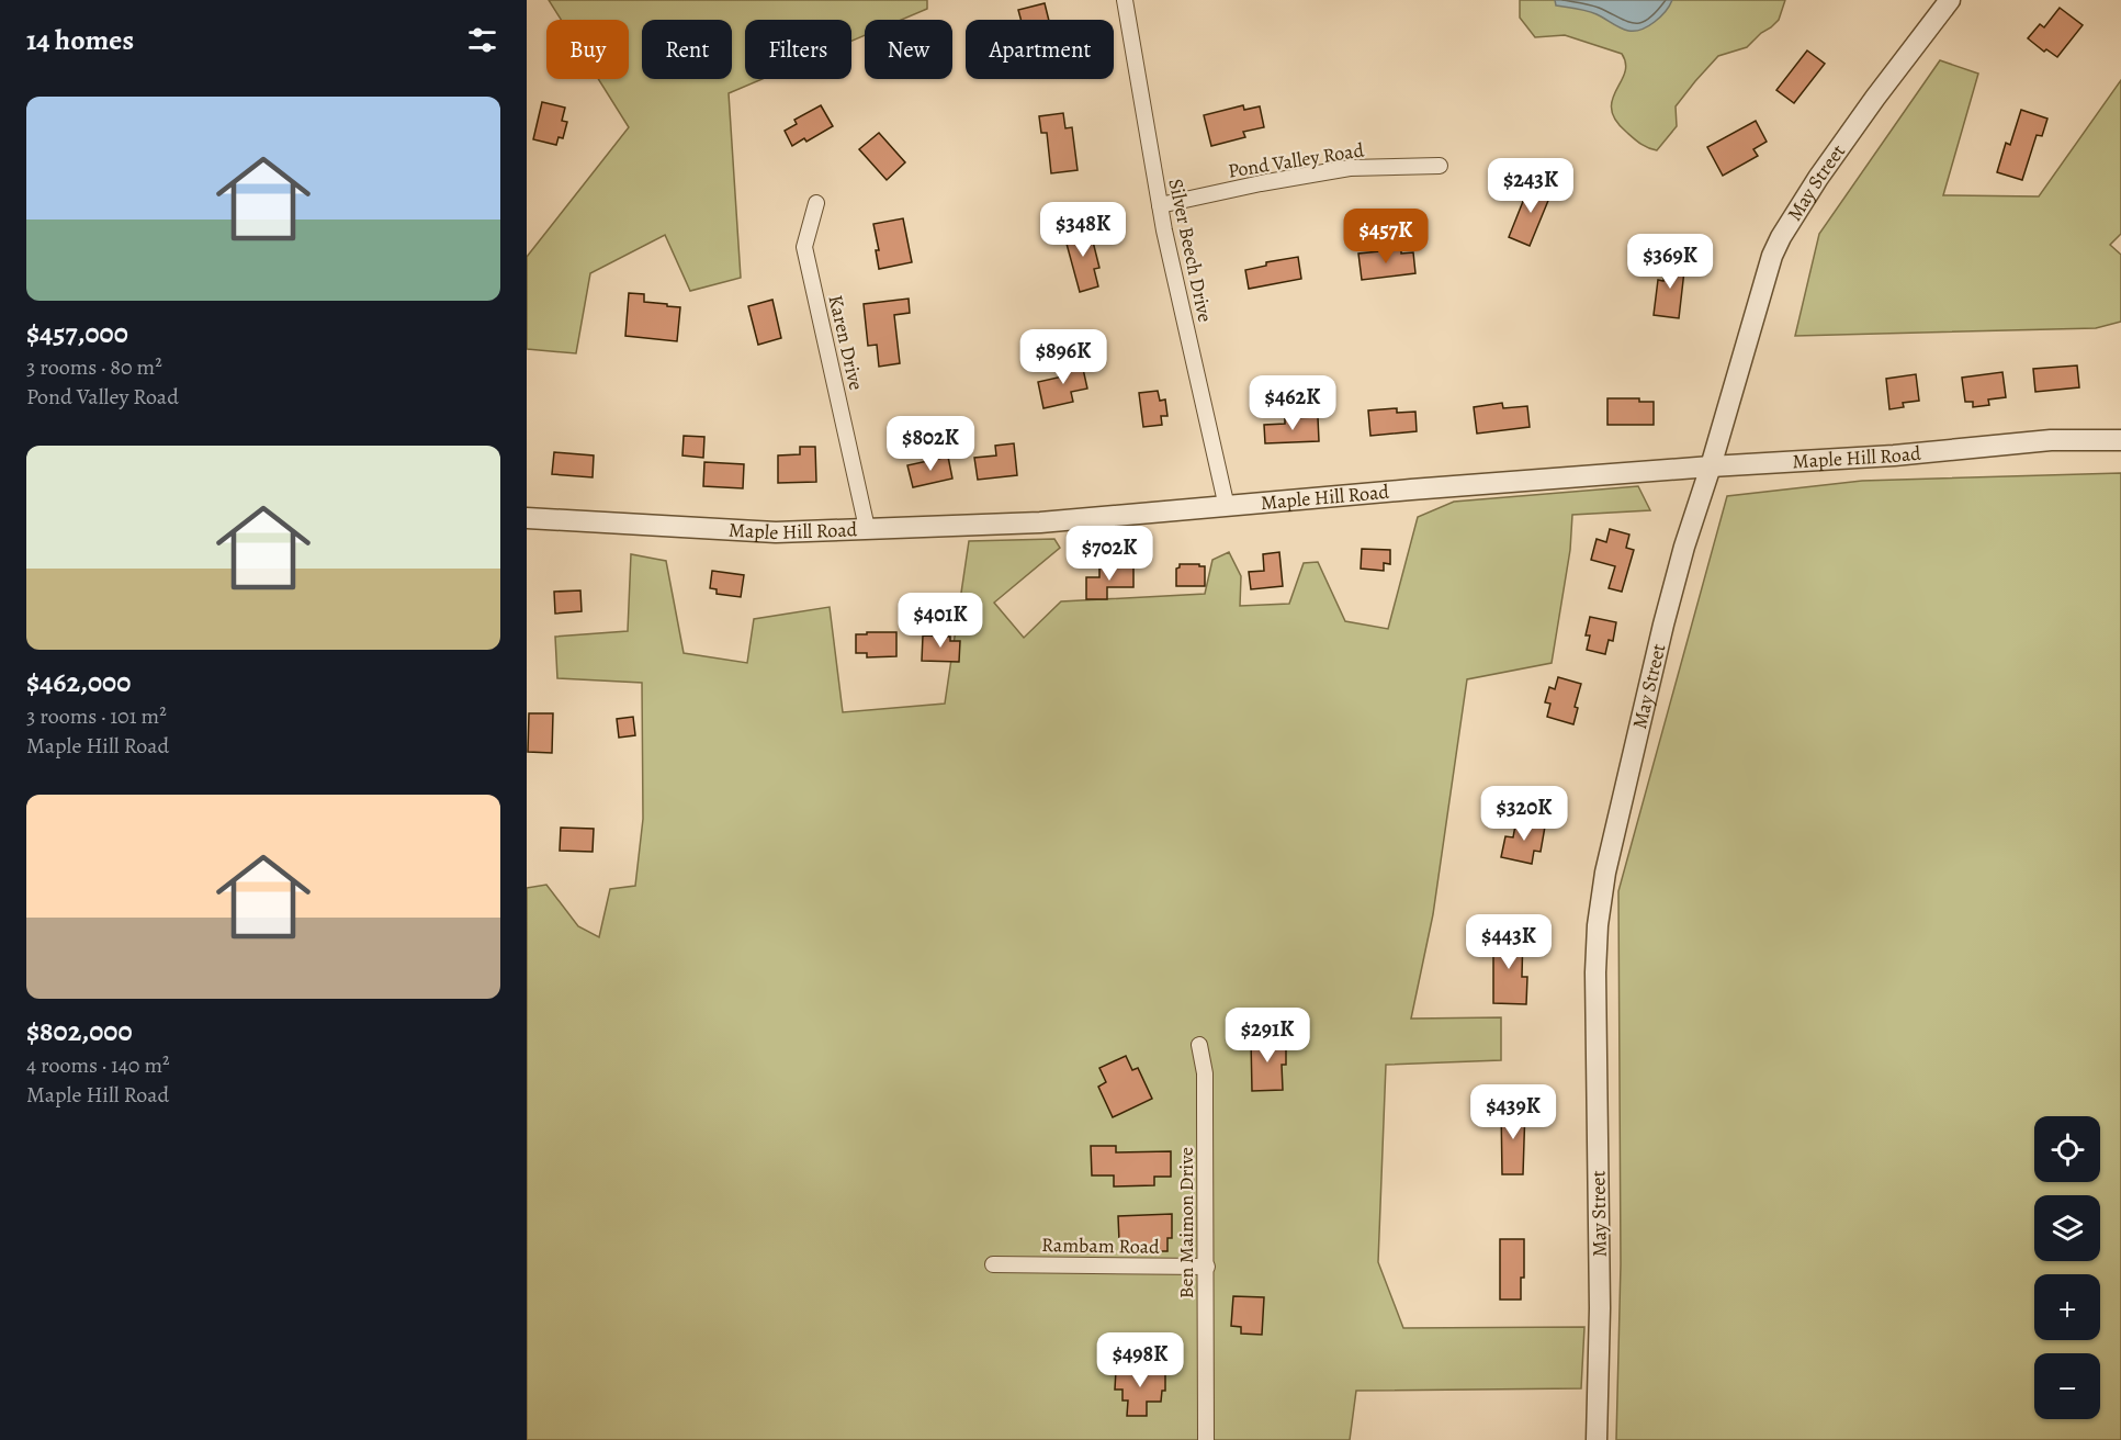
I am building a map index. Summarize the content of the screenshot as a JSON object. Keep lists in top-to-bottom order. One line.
{"streets":{"street":["Pond Valley Road","May Street","Silver Beech Drive","Karen Drive","Maple Hill Road","Ben Maimon Drive","Rambam Road"]},"crossings":[["Pond Valley Road","Silver Beech Drive"],["May Street","Maple Hill Road"],["Silver Beech Drive","Maple Hill Road"],["Karen Drive","Maple Hill Road"],["Ben Maimon Drive","Rambam Road"]],"page":{"heading":"14 homes","chip":["Buy","Rent","Filters","New","Apartment"],"list":[{"name":"$457,000","note":"3 rooms · 80 m² · Pond Valley Road"},{"name":"$462,000","note":"3 rooms · 101 m² · Maple Hill Road"},{"name":"$802,000","note":"4 rooms · 140 m² · Maple Hill Road"}],"price":["$243K","$348K","$457K","$369K","$896K","$462K","$802K","$702K","$401K","$320K","$443K","$291K","$439K","$498K"],"map_buttons":["+","−"]}}
